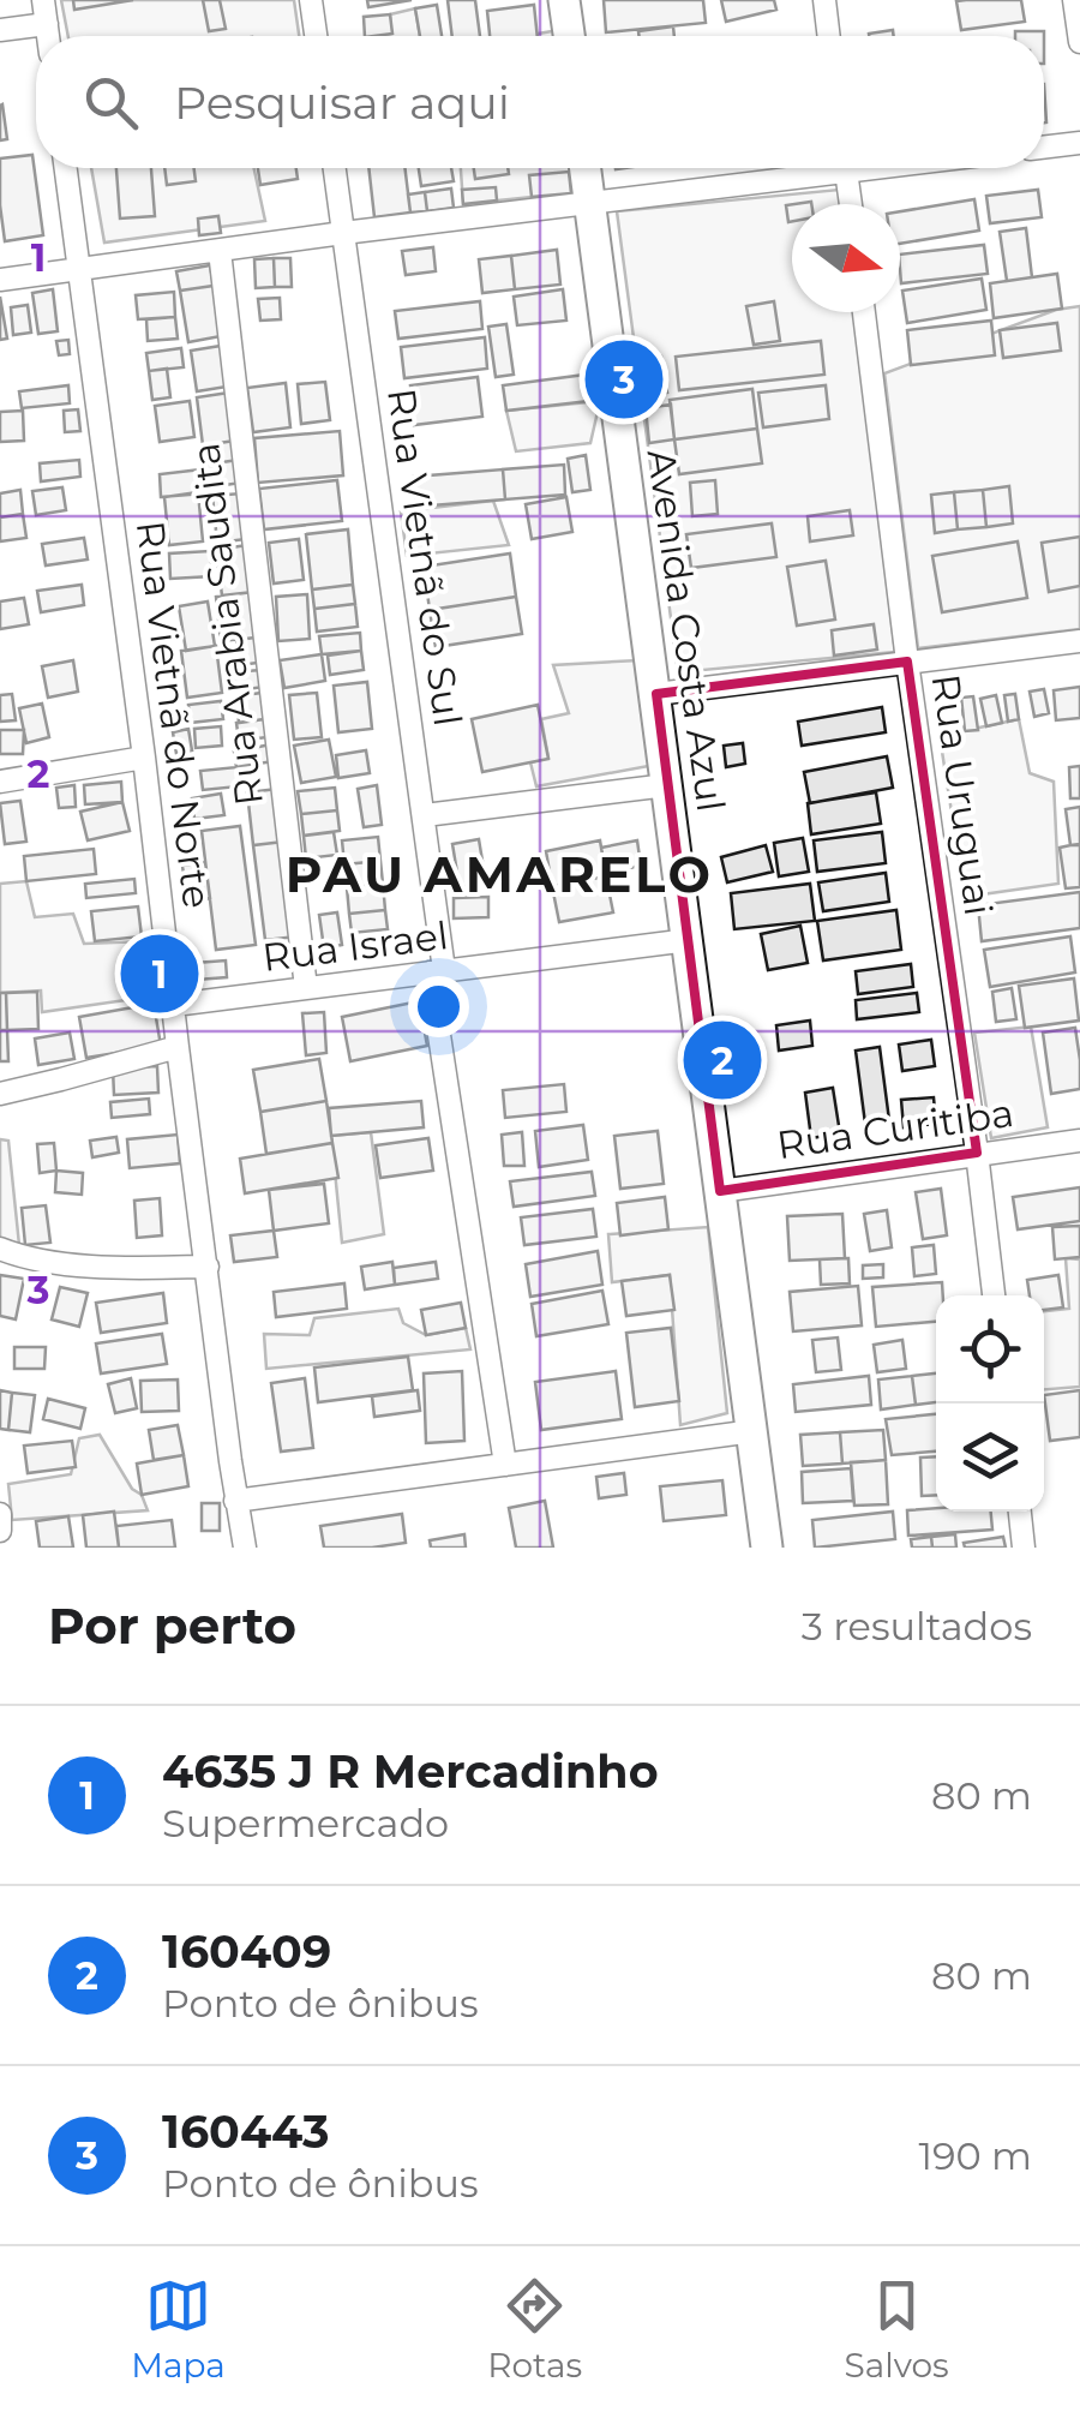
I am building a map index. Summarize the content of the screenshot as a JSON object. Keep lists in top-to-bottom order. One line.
{"streets":{"street":["Rua Vietnã do Sul","Rua Arabia Saudita","Avenida Costa Azul","Rua Vietnã do Norte","Rua Uruguai","Rua Israel","Rua Curitiba"]},"crossings":[["Rua Vietnã do Sul","Rua Israel"],["Rua Arabia Saudita","Rua Israel"],["Avenida Costa Azul","Rua Israel"],["Avenida Costa Azul","Rua Curitiba"],["Rua Vietnã do Norte","Rua Israel"],["Rua Uruguai","Rua Curitiba"]],"districts":["PAU AMARELO"],"north":"right","page":{"search":"Pesquisar aqui","pins":["3","1","2"],"heading":["Por perto","3 resultados"],"list":[{"mark":"1","name":"4635 J R Mercadinho","note":"Supermercado","value":"80 m"},{"mark":"2","name":"160409","note":"Ponto de ônibus","value":"80 m"},{"mark":"3","name":"160443","note":"Ponto de ônibus","value":"190 m"}],"nav":["Mapa","Rotas","Salvos"]},"grid":{"rows":["1","2","3"]}}
